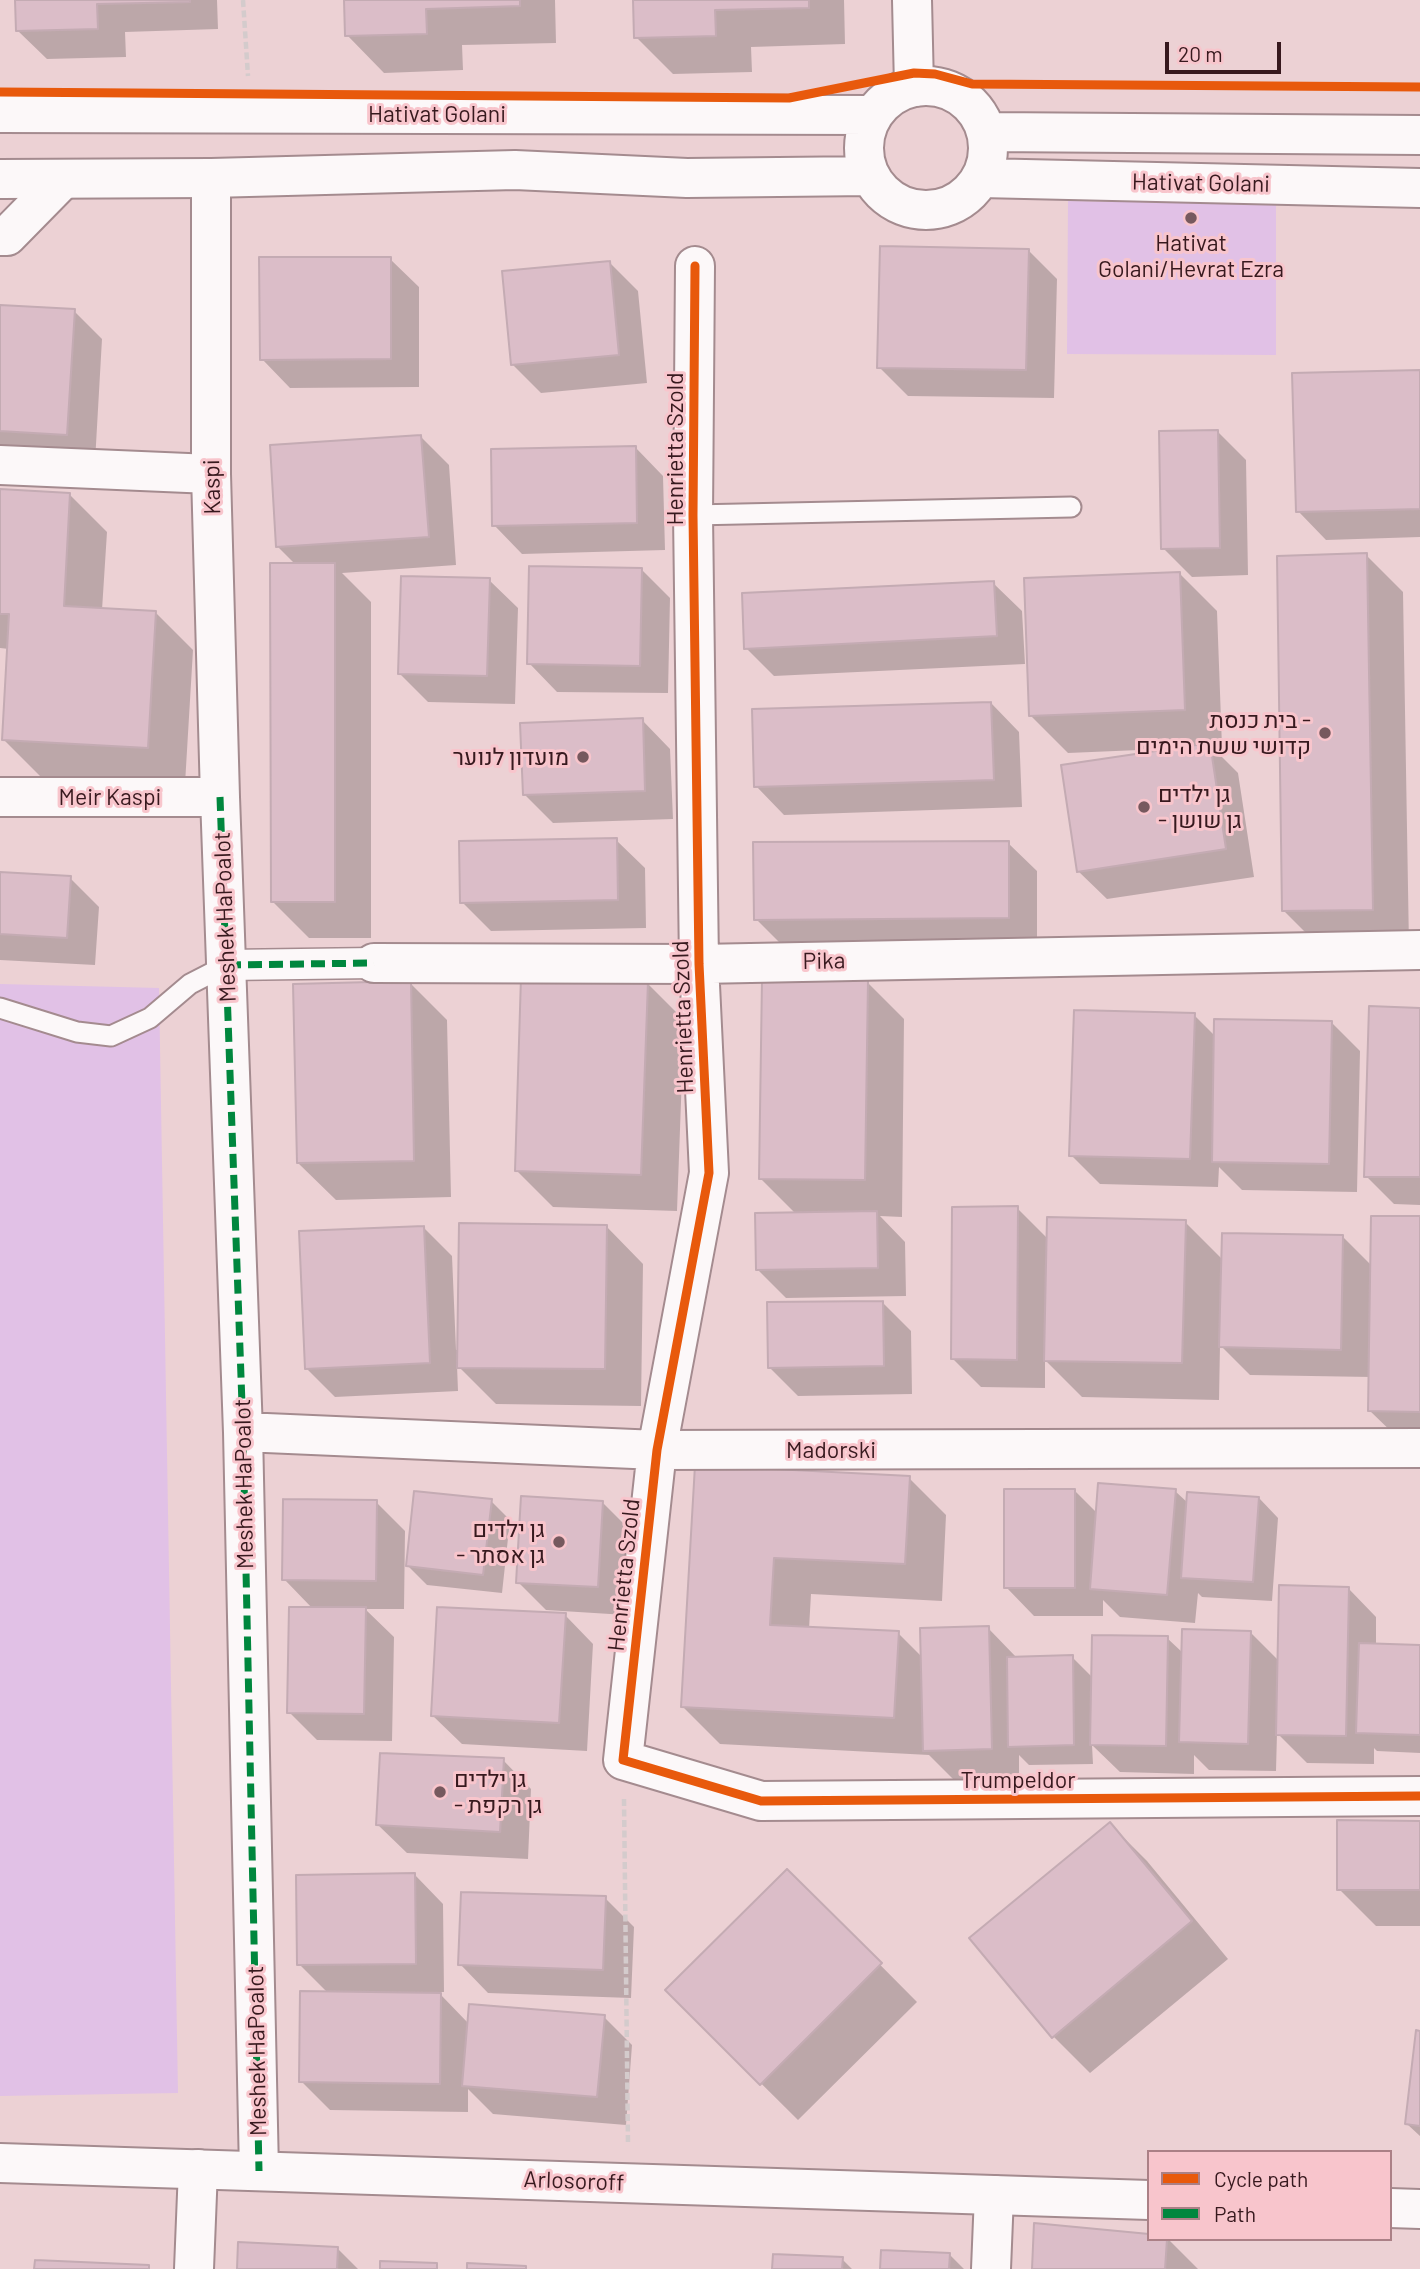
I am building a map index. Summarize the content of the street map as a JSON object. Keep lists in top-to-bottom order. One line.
{"streets":{"street":["Hativat Golani","Henrietta Szold","Kaspi","Meir Kaspi","Meshek HaPoalot","Pika","Madorski","Trumpeldor","Arlosoroff"]},"crossings":[["Henrietta Szold","Pika"],["Henrietta Szold","Madorski"],["Henrietta Szold","Trumpeldor"],["Kaspi","Meir Kaspi"],["Kaspi","Meshek HaPoalot"],["Meir Kaspi","Meshek HaPoalot"],["Meshek HaPoalot","Pika"],["Meshek HaPoalot","Madorski"],["Meshek HaPoalot","Arlosoroff"]],"places":["Hativat Golani/Hevrat Ezra","בית כנסת - קדושי ששת הימים","מועדון לנוער","גן ילדים - גן שושן","גן ילדים - גן אסתר","גן ילדים - גן רקפת"],"legend":["Cycle path","Path"],"scale_bar":"20 m"}
